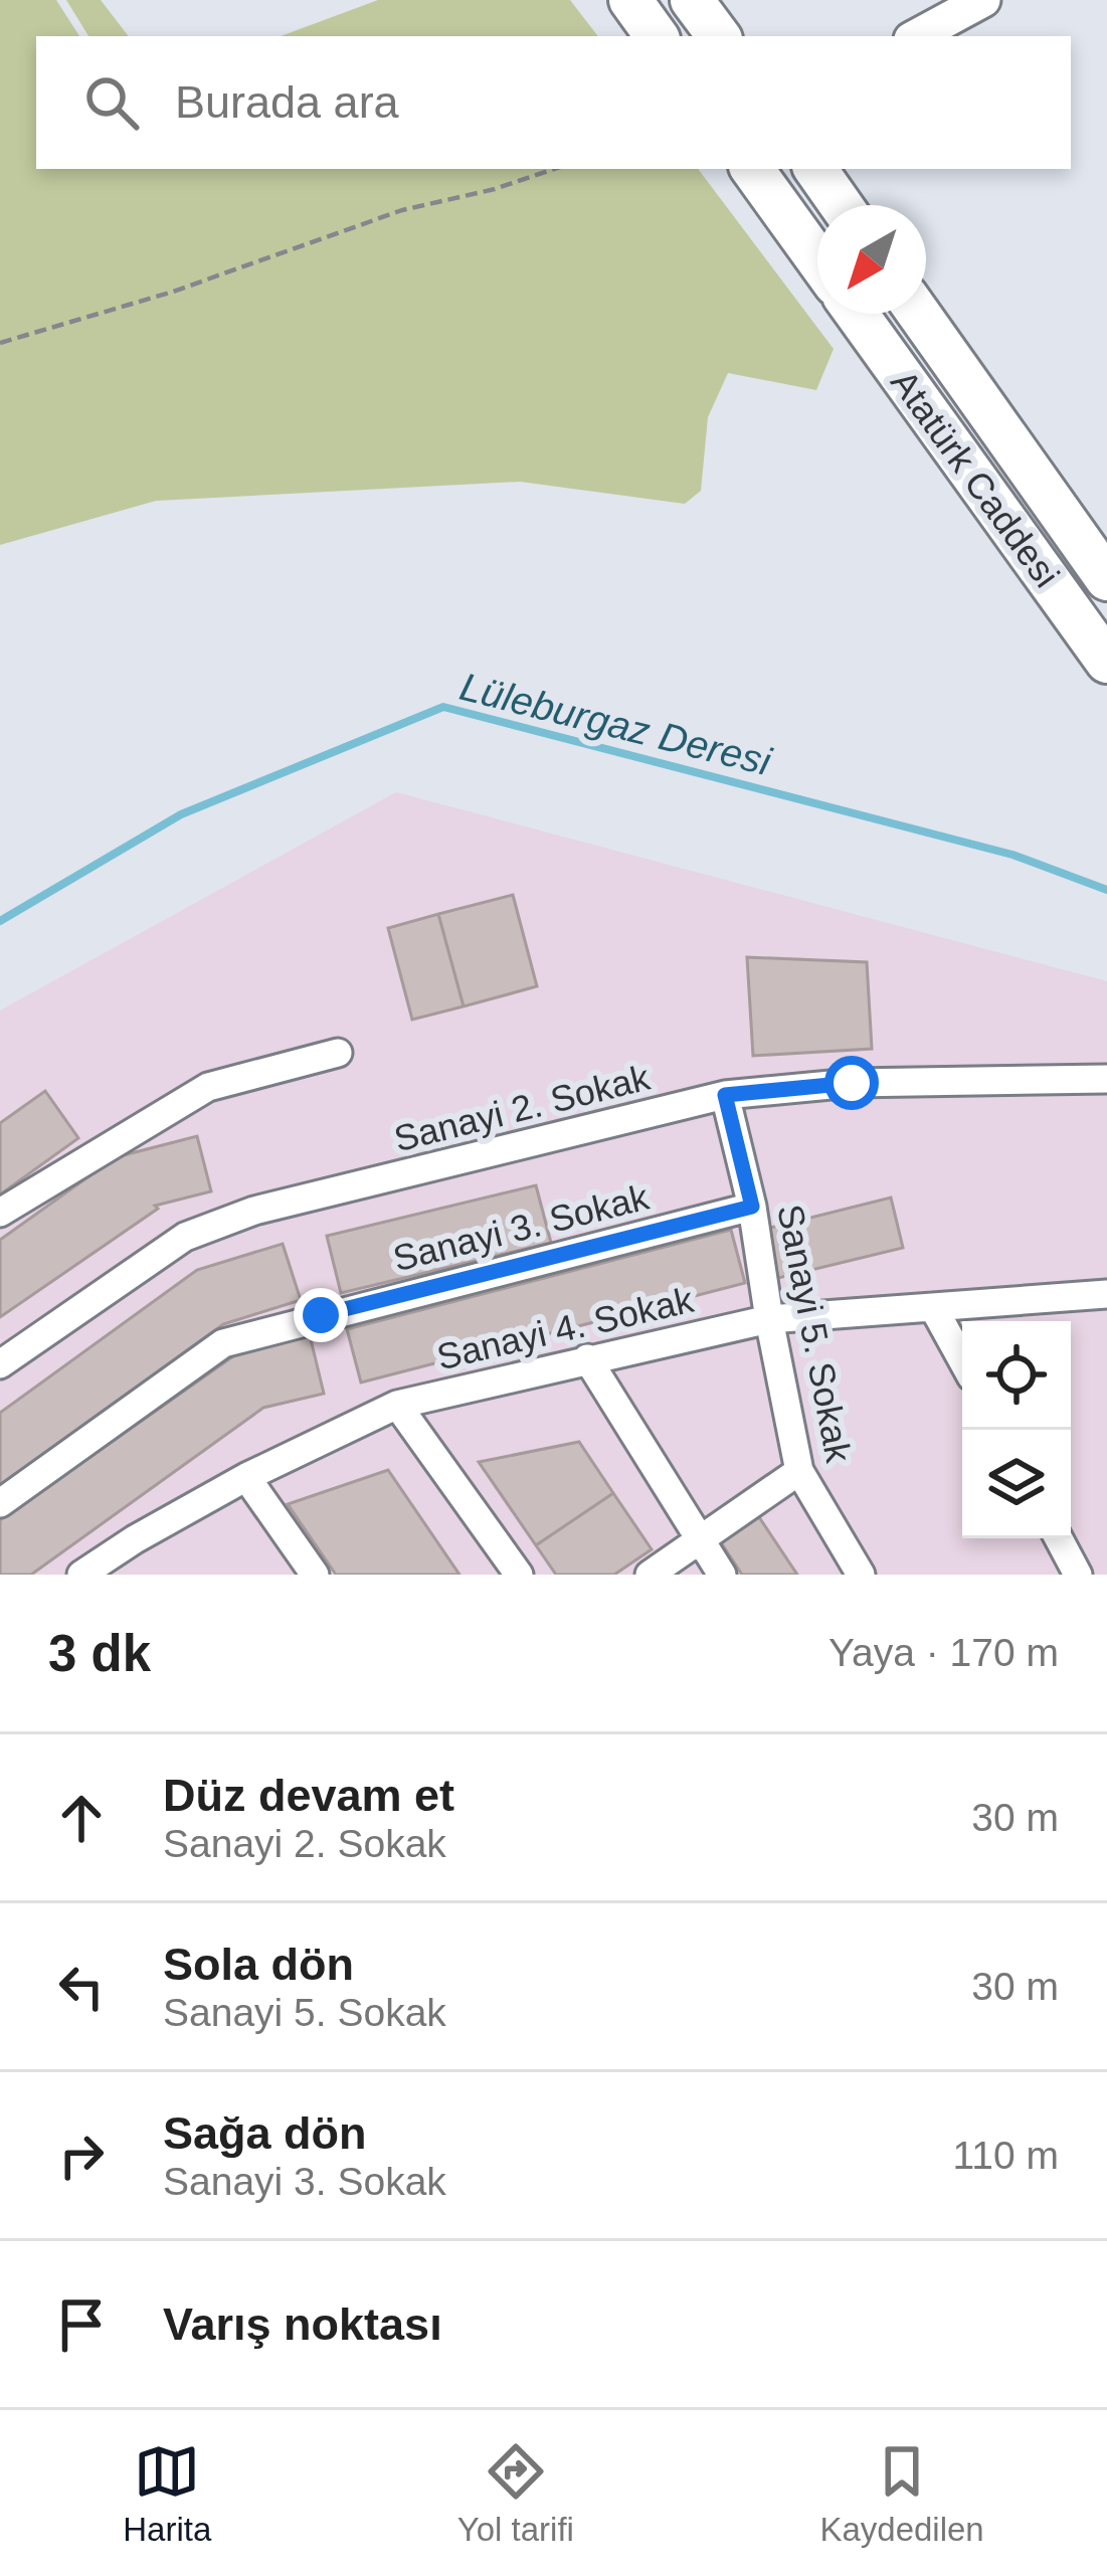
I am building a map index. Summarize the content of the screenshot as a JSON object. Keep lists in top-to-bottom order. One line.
{"streets":{"highway":["Atatürk Caddesi"],"street":["Sanayi 2. Sokak","Sanayi 3. Sokak","Sanayi 4. Sokak","Sanayi 5. Sokak"]},"crossings":[["Sanayi 2. Sokak","Sanayi 5. Sokak"],["Sanayi 3. Sokak","Sanayi 5. Sokak"],["Sanayi 4. Sokak","Sanayi 5. Sokak"]],"water":["Lüleburgaz Deresi"],"north":"bottom left","page":{"search":"Burada ara","heading":["3 dk","Yaya · 170 m"],"list":[["Düz devam et","Sanayi 2. Sokak","30 m"],["Sola dön","Sanayi 5. Sokak","30 m"],["Sağa dön","Sanayi 3. Sokak","110 m"],"Varış noktası"],"nav":["Harita","Yol tarifi","Kaydedilen"]}}
